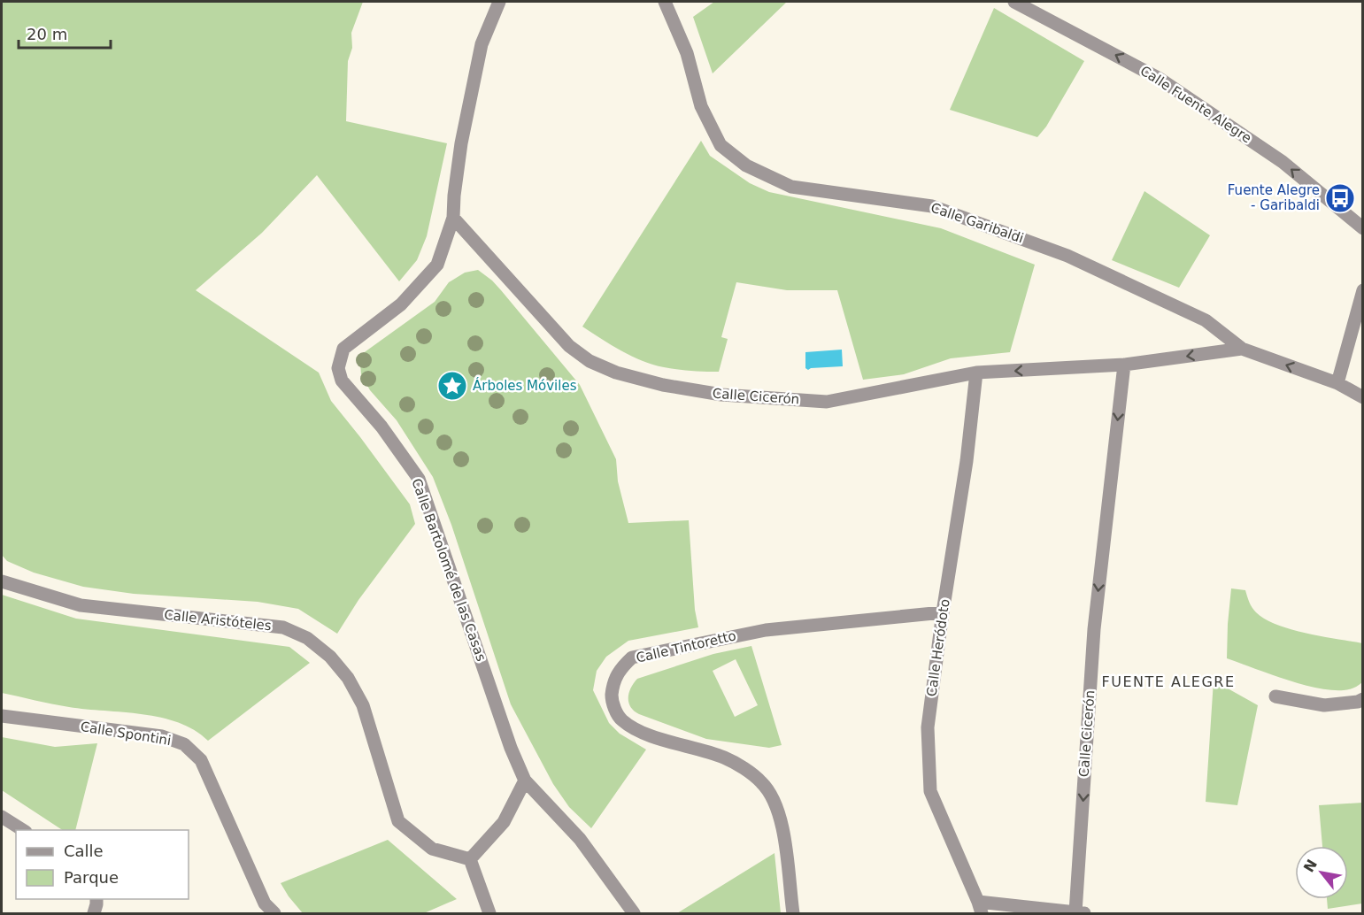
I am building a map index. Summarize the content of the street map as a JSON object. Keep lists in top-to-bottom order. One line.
{"streets":{"street":["Calle Fuente Alegre","Calle Garibaldi","Calle Cicerón","Calle Bartolomé de las Casas","Calle Aristóteles","Calle Tintoretto","Calle Heródoto","Calle Spontini"]},"crossings":[["Calle Garibaldi","Calle Cicerón"],["Calle Cicerón","Calle Bartolomé de las Casas"],["Calle Cicerón","Calle Heródoto"],["Calle Tintoretto","Calle Heródoto"]],"one_way":["Calle Fuente Alegre"],"districts":["FUENTE ALEGRE"],"places":{"bus stop":["Fuente Alegre - Garibaldi"],"place":["Árboles Móviles"]},"legend":["Calle","Parque"],"scale_bar":"20 m","north":"top left"}
